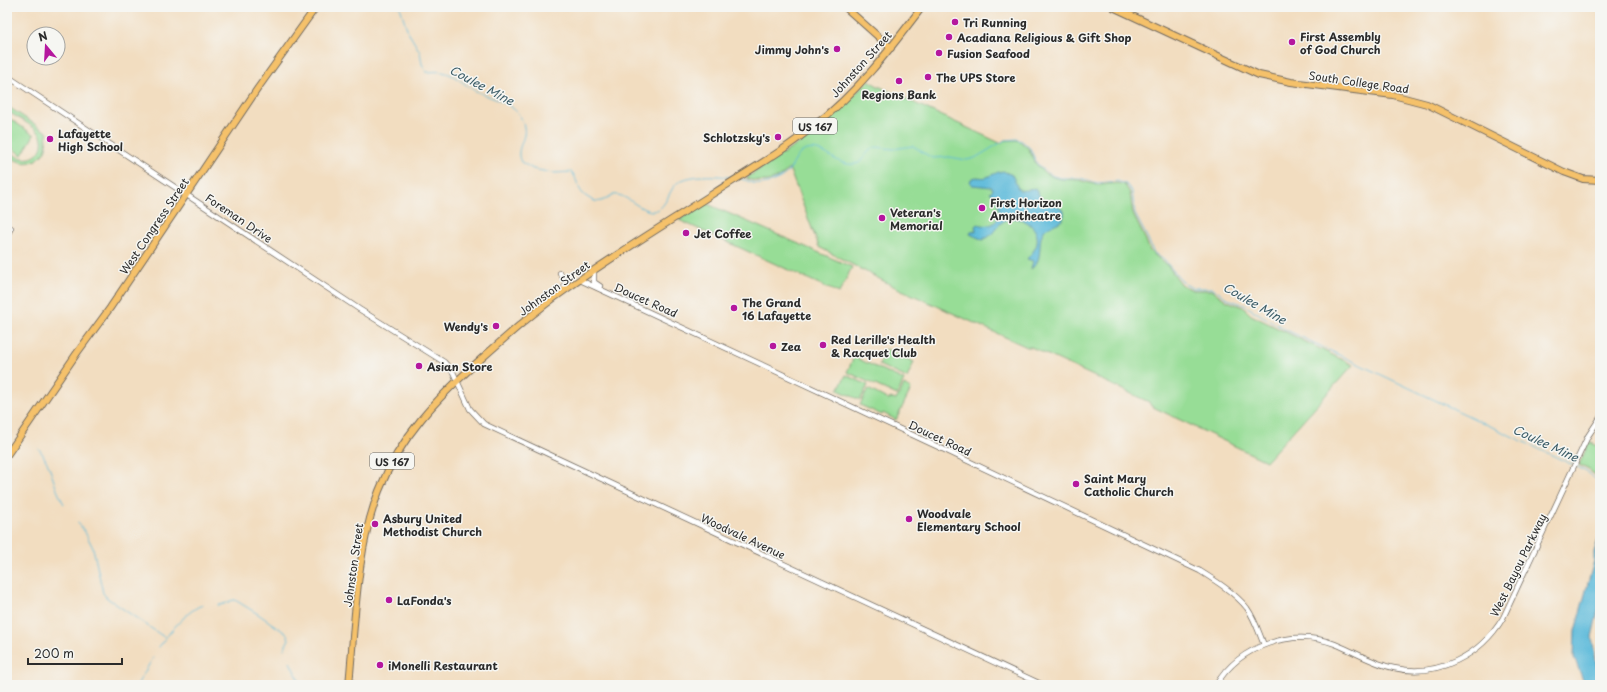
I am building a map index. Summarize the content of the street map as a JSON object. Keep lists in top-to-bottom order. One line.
{"streets":{"main road":["Johnston Street","South College Road","US 167","West Congress Street"],"street":["Foreman Drive","Doucet Road","Woodvale Avenue","West Bayou Parkway"]},"crossings":[["Johnston Street","Foreman Drive"],["Johnston Street","Doucet Road"],["Johnston Street","Woodvale Avenue"],["Foreman Drive","West Congress Street"],["Foreman Drive","Woodvale Avenue"],["Doucet Road","West Bayou Parkway"]],"water":["Coulee Mine"],"places":["Tri Running","Acadiana Religious & Gift Shop","First Assembly of God Church","Jimmy John's","Fusion Seafood","The UPS Store","Regions Bank","Schlotzsky's","Lafayette High School","First Horizon Ampitheatre","Veteran's Memorial","Jet Coffee","The Grand 16 Lafayette","Wendy's","Red Lerille's Health & Racquet Club","Zea","Asian Store","Saint Mary Catholic Church","Woodvale Elementary School","Asbury United Methodist Church","LaFonda's","iMonelli Restaurant"],"scale_bar":"200 m","north":"top"}
